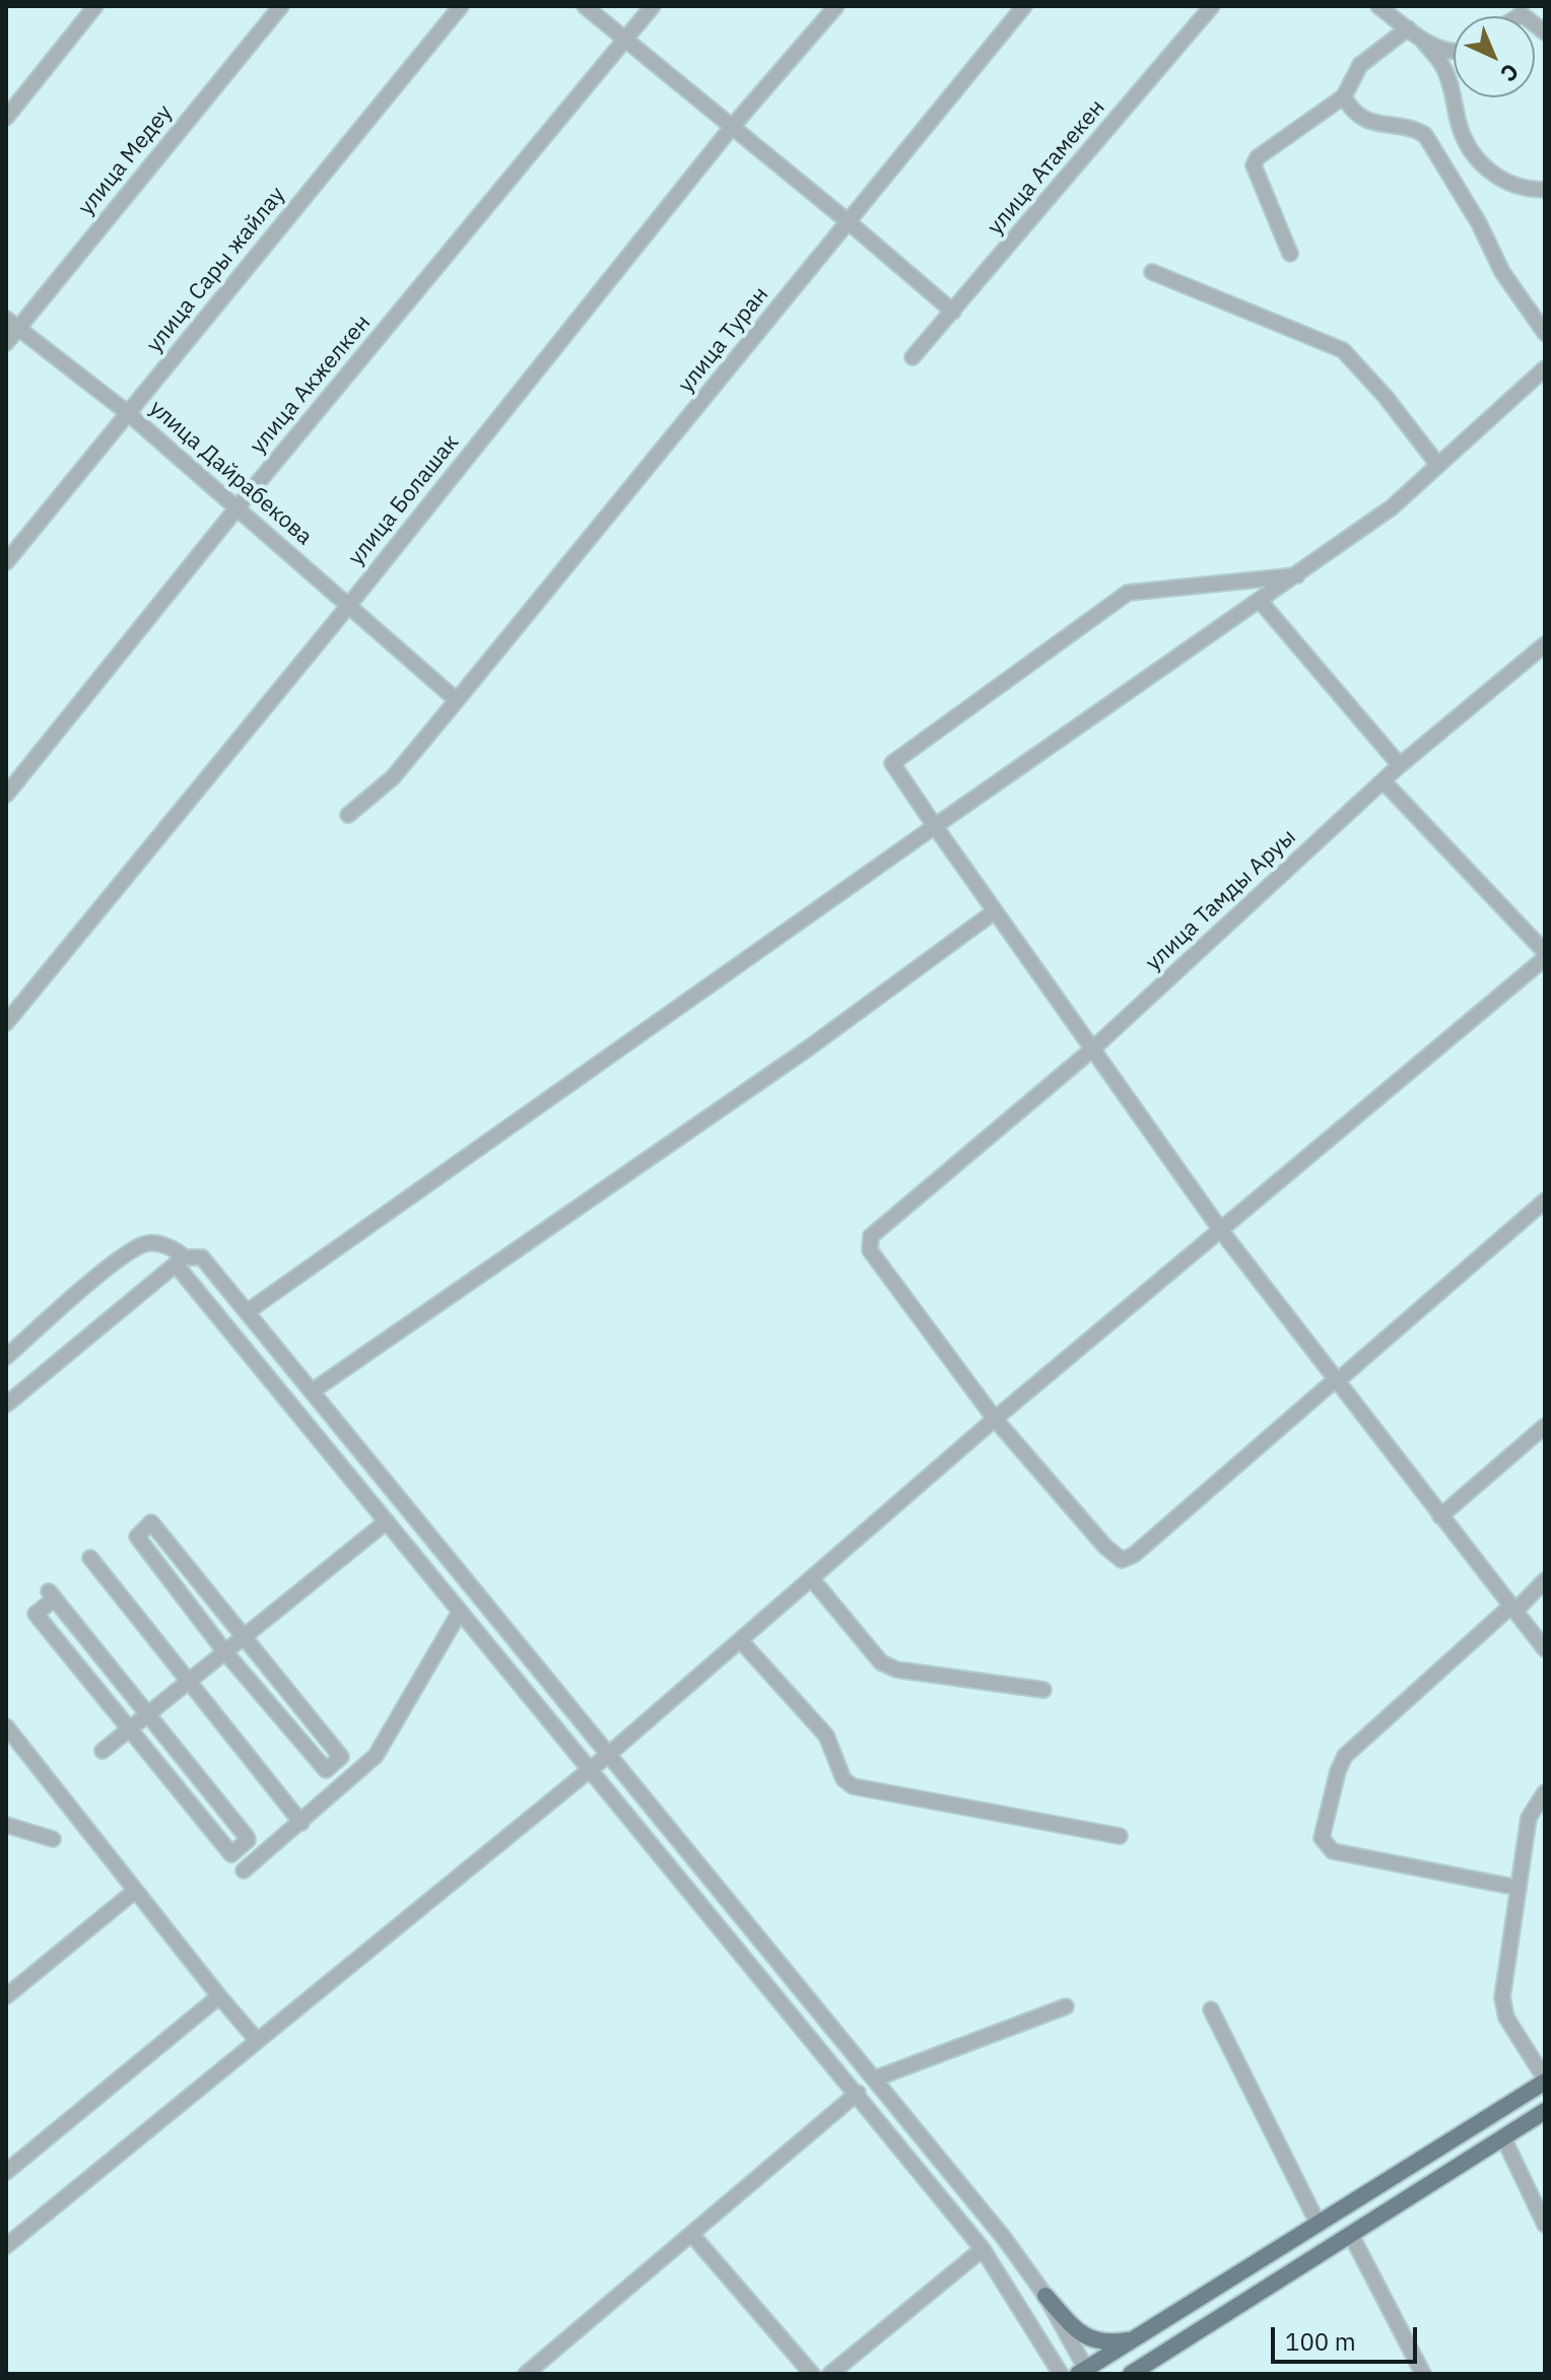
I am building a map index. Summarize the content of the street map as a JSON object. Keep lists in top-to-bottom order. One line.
{"streets":{"street":["улица Медеу","улица Атамекен","улица Сары жайлау","улица Туран","улица Акжелкен","улица Дайрабекова","улица Болашак","улица Тамды Аруы"]},"crossings":[["улица Медеу","улица Дайрабекова"],["улица Сары жайлау","улица Дайрабекова"],["улица Туран","улица Дайрабекова"],["улица Акжелкен","улица Дайрабекова"],["улица Дайрабекова","улица Болашак"]],"scale_bar":"100 m","north":"bottom right"}
